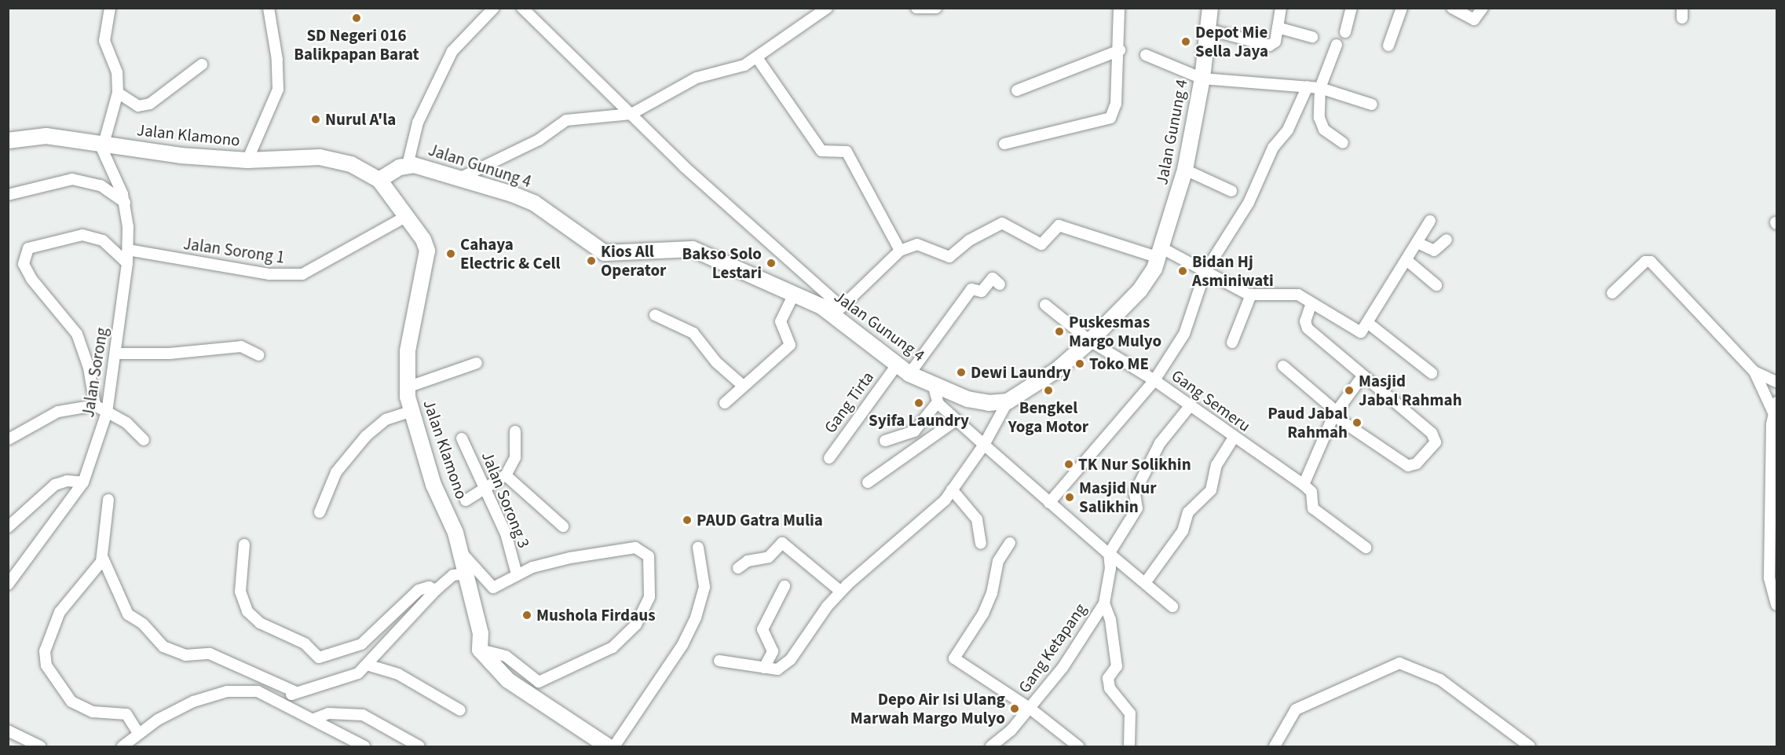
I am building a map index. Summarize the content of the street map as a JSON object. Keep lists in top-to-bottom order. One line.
{"streets":{"street":["Jalan Gunung 4","Jalan Klamono","Jalan Sorong 1","Jalan Sorong","Gang Semeru","Gang Tirta","Jalan Sorong 3","Gang Ketapang"]},"crossings":[["Jalan Gunung 4","Jalan Klamono"],["Jalan Gunung 4","Gang Semeru"],["Jalan Gunung 4","Gang Tirta"],["Jalan Klamono","Jalan Sorong 1"],["Jalan Klamono","Jalan Sorong"],["Jalan Sorong 1","Jalan Sorong"]],"places":["SD Negeri 016 Balikpapan Barat","Depot Mie Sella Jaya","Nurul A'la","Cahaya Electric & Cell","Kios All Operator","Bakso Solo Lestari","Bidan Hj Asminiwati","Puskesmas Margo Mulyo","Toko ME","Dewi Laundry","Bengkel Yoga Motor","Masjid Jabal Rahmah","Syifa Laundry","Paud Jabal Rahmah","TK Nur Solikhin","Masjid Nur Salikhin","PAUD Gatra Mulia","Mushola Firdaus","Depo Air Isi Ulang Marwah Margo Mulyo"]}
